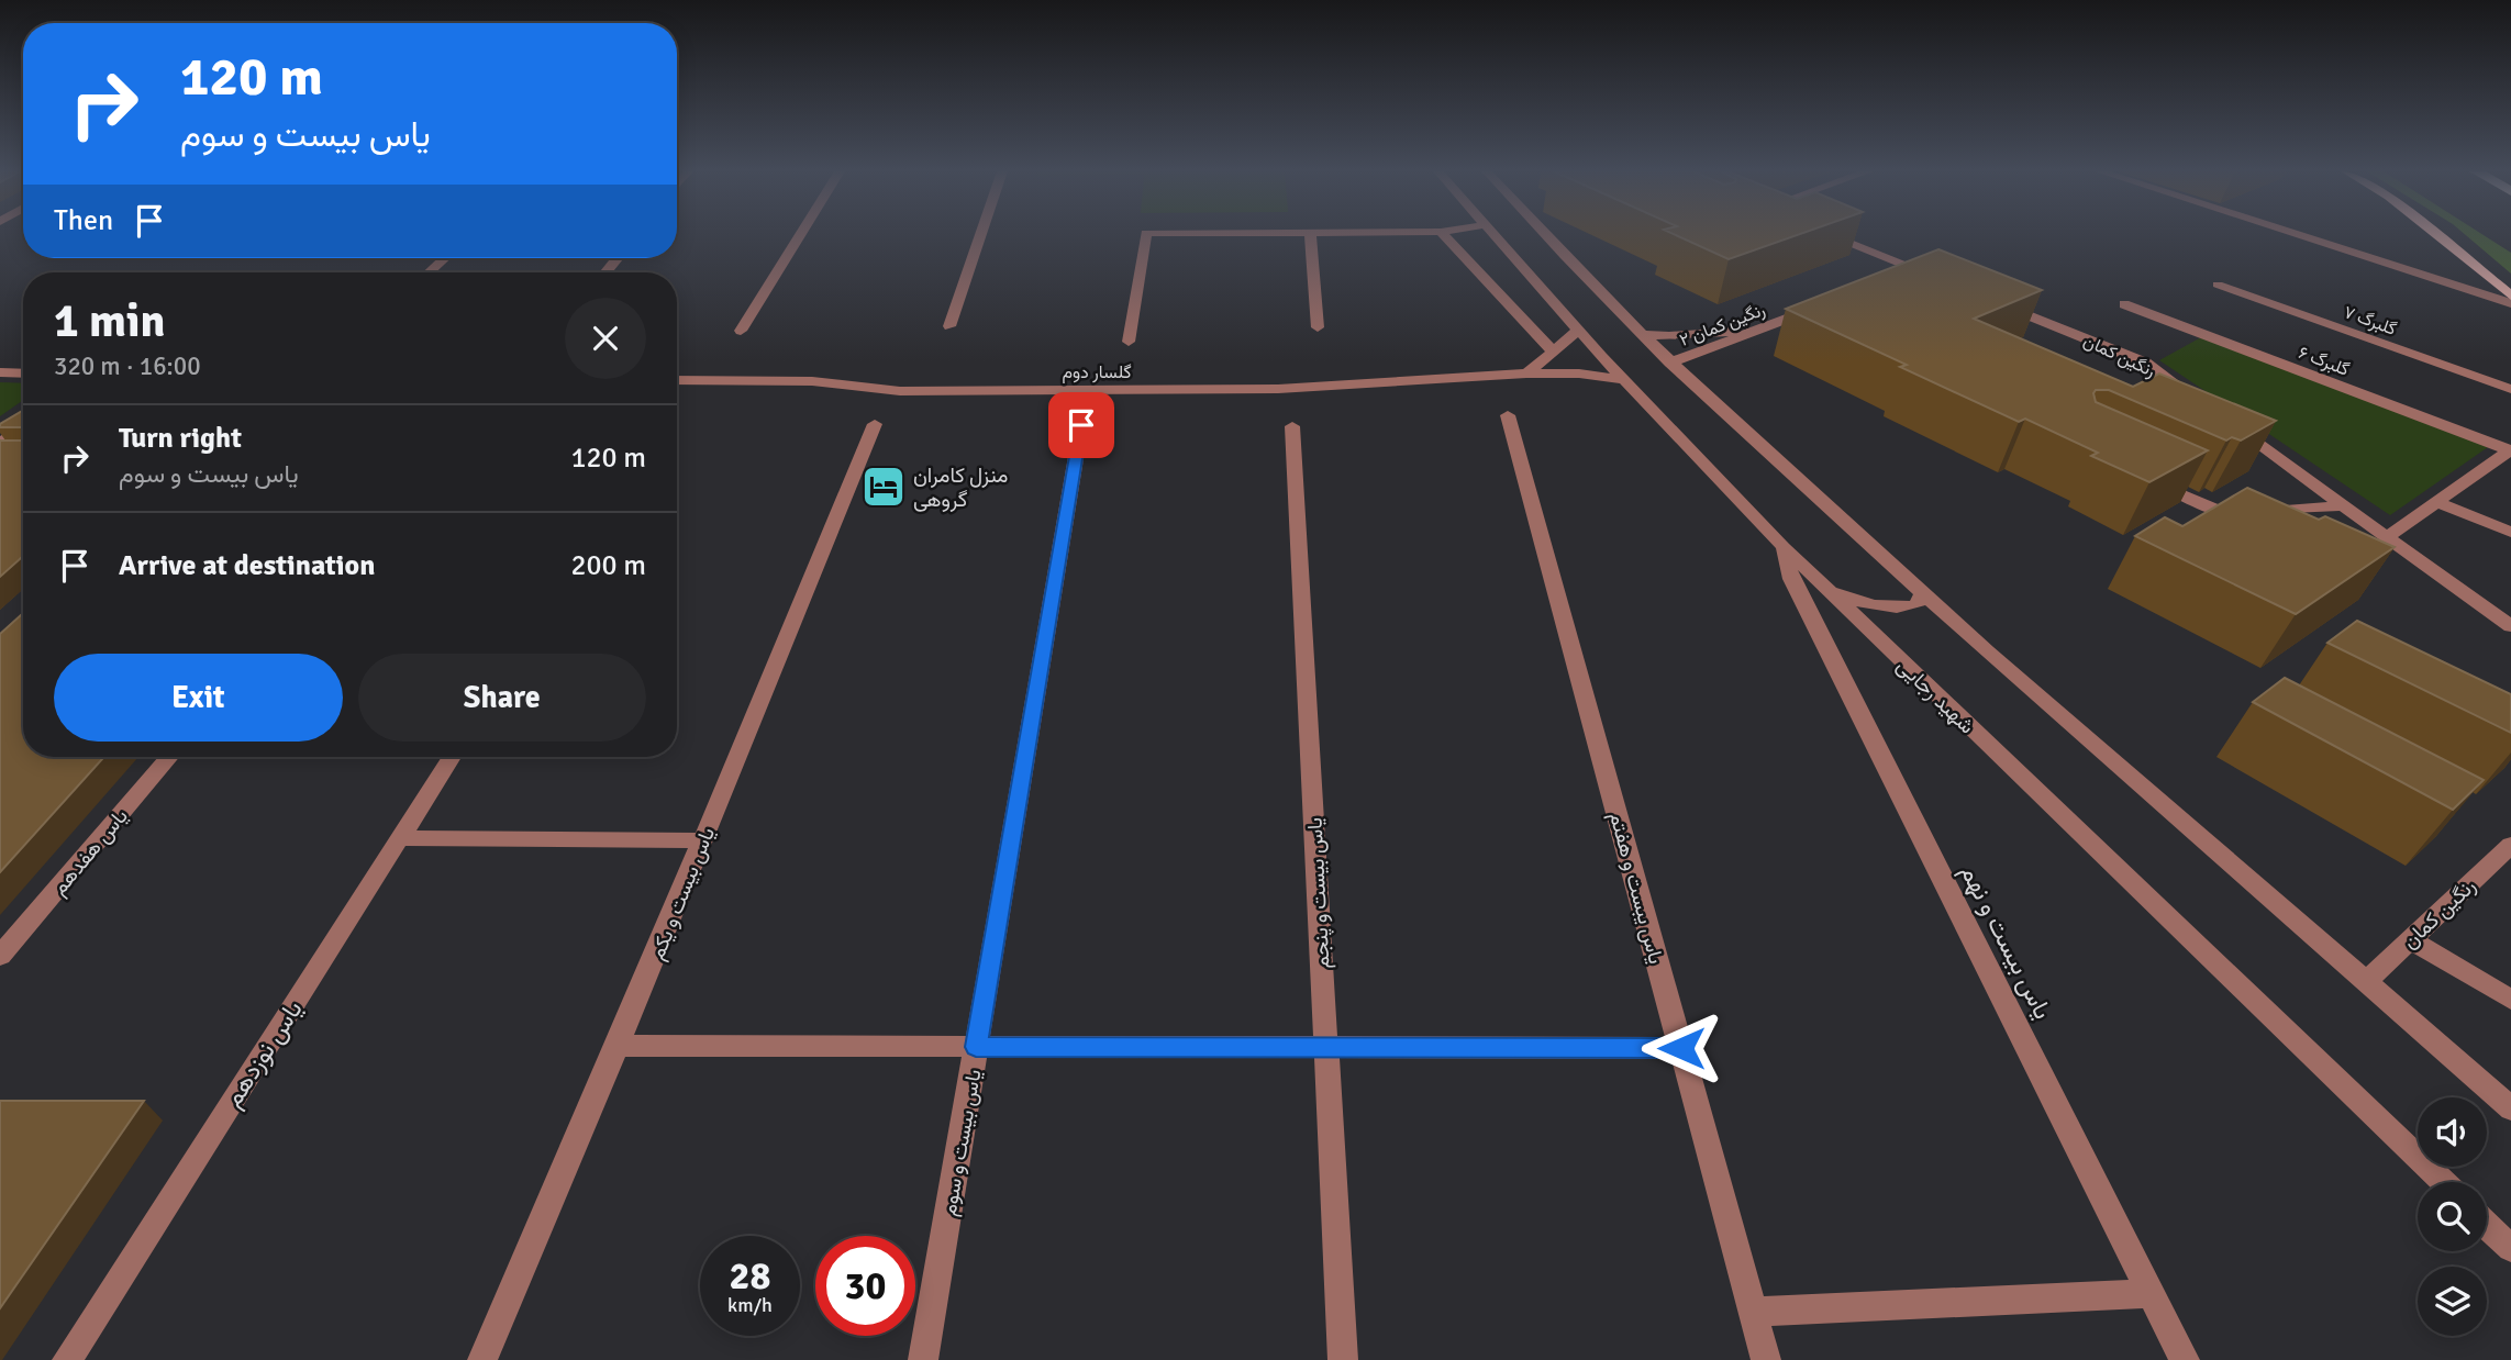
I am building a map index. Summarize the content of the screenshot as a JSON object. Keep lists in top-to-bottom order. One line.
{"streets":{"street":["گلبرگ ۷","رنگین کمان ۲","رنگین کمان","گلبرگ ۶","گلسار دوم","شهید رجایی","یاس هفدهم","یاس یبست و هفتم","یاس بیست و یکم","یاس بیست و پنجم","یاس بیست و نهم","یاس نوزدهم","یاس بیست و سوم"]},"crossings":[["گلسار دوم","شهید رجایی"],["شهید رجایی","یاس بیست و نهم"]],"places":{"hotel":["منزل کامران گروهی"]},"page":{"turn":["120 m","یاس بیست و سوم"],"then":"Then","heading":["1 min","320 m · 16:00"],"list":[{"name":"Turn right","note":"یاس بیست و سوم","value":"120 m"},{"name":"Arrive at destination","value":"200 m"}],"buttons":["Exit","Share"],"speed":"28 km/h","limit":"30"}}
